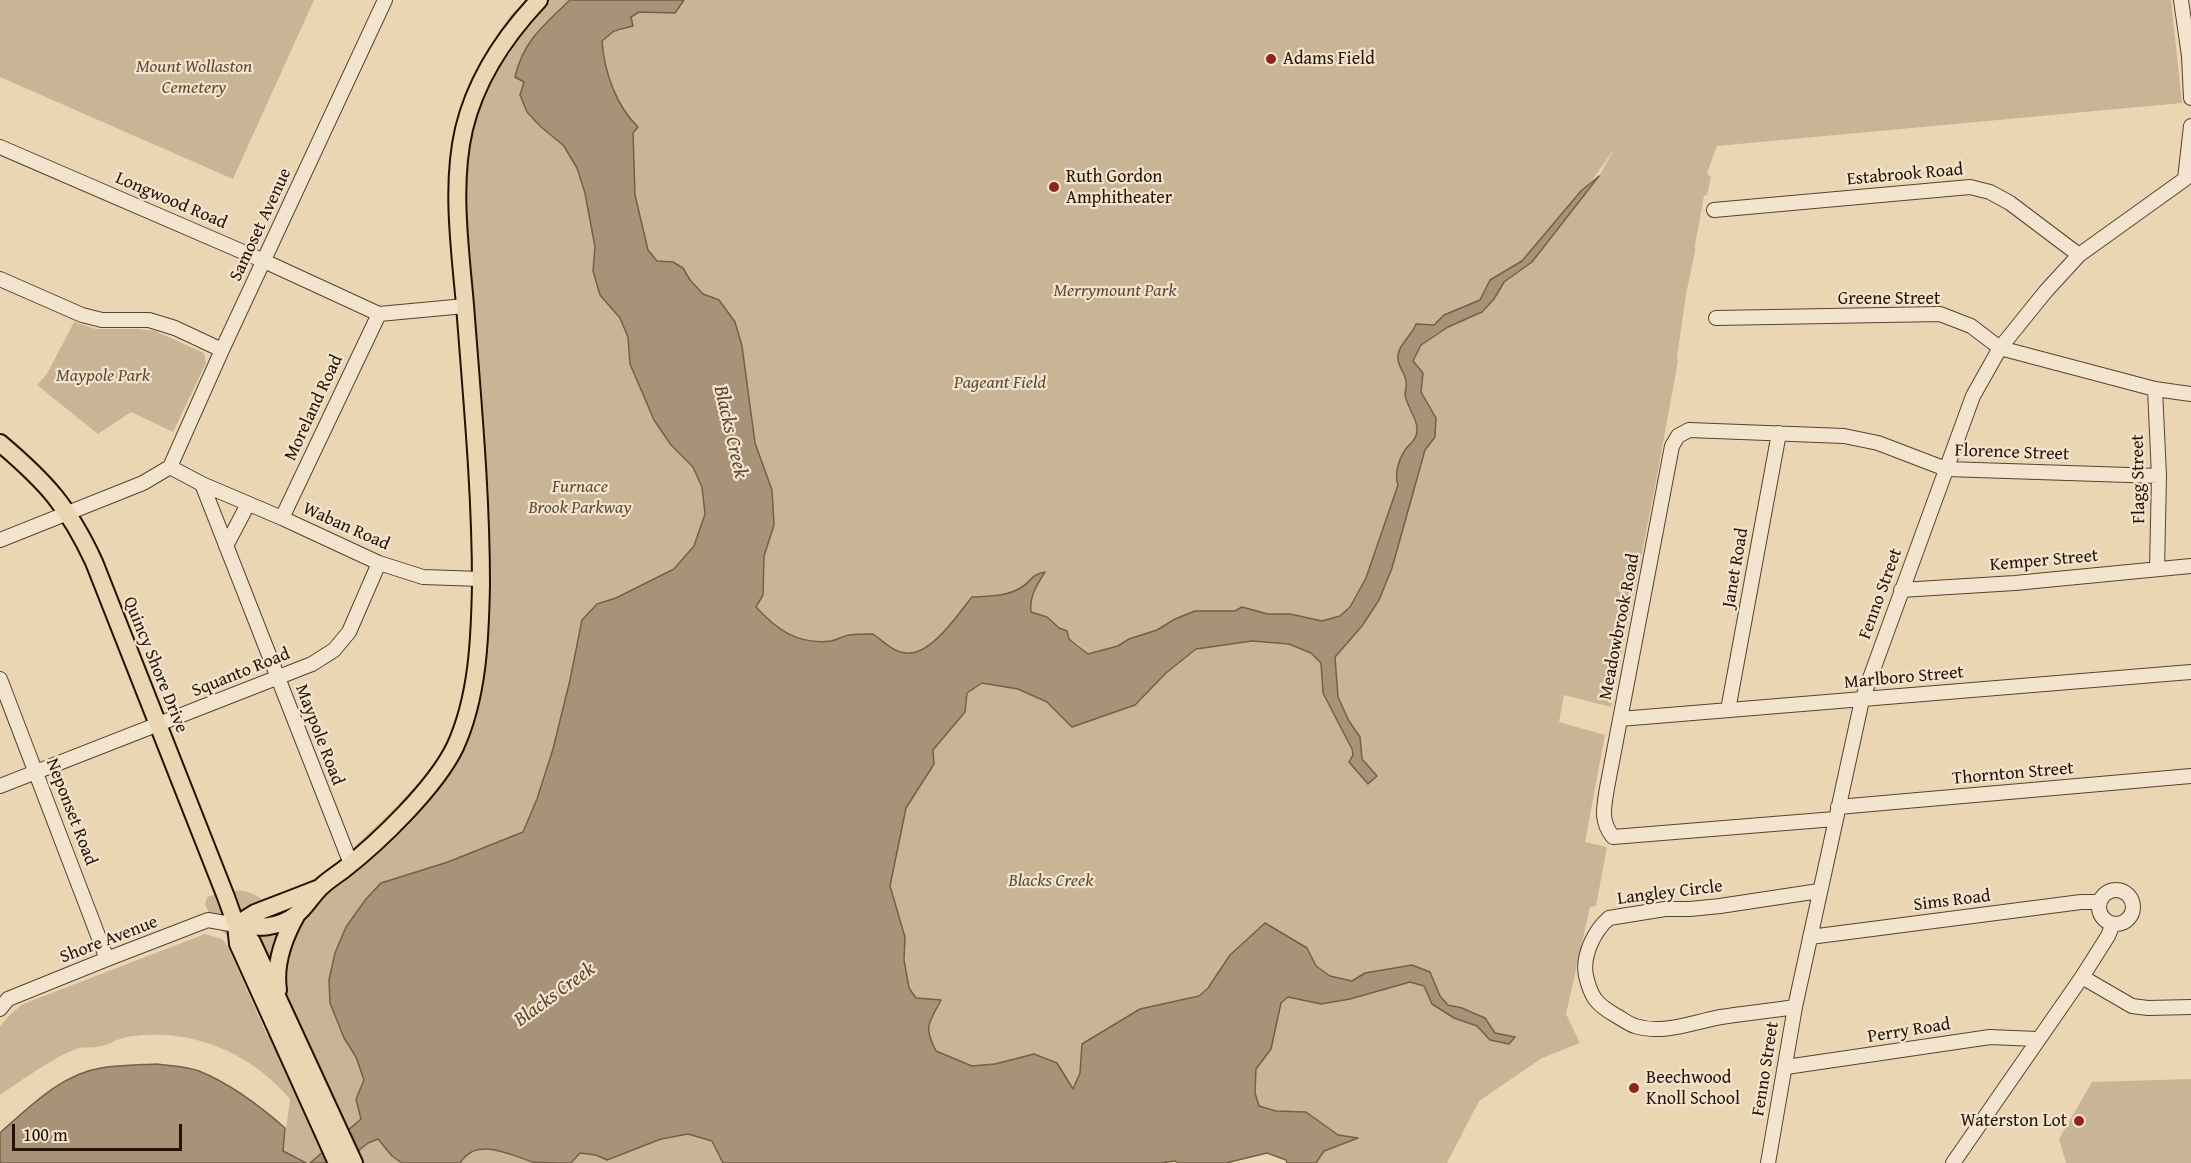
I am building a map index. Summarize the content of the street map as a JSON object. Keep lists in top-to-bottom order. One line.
{"streets":{"main road":["Quincy Shore Drive"],"street":["Estabrook Road","Longwood Road","Samoset Avenue","Greene Street","Moreland Road","Florence Street","Flagg Street","Waban Road","Kemper Street","Janet Road","Fenno Street","Meadowbrook Road","Squanto Road","Marlboro Street","Maypole Road","Thornton Street","Neponset Road","Langley Circle","Sims Road","Shore Avenue","Perry Road"]},"crossings":[["Estabrook Road","Fenno Street"],["Longwood Road","Samoset Avenue"],["Longwood Road","Moreland Road"],["Greene Street","Flagg Street"],["Greene Street","Fenno Street"],["Moreland Road","Waban Road"],["Florence Street","Flagg Street"],["Florence Street","Janet Road"],["Florence Street","Fenno Street"],["Florence Street","Meadowbrook Road"],["Flagg Street","Kemper Street"],["Waban Road","Squanto Road"],["Waban Road","Maypole Road"],["Kemper Street","Fenno Street"],["Janet Road","Marlboro Street"],["Fenno Street","Marlboro Street"],["Fenno Street","Thornton Street"],["Fenno Street","Langley Circle"],["Fenno Street","Sims Road"],["Fenno Street","Perry Road"],["Meadowbrook Road","Marlboro Street"],["Meadowbrook Road","Thornton Street"],["Quincy Shore Drive","Squanto Road"],["Quincy Shore Drive","Shore Avenue"],["Squanto Road","Maypole Road"],["Squanto Road","Neponset Road"],["Neponset Road","Shore Avenue"],["Sims Road","Perry Road"]],"water":["Blacks Creek"],"parks":["Mount Wollaston Cemetery","Merrymount Park","Maypole Park","Pageant Field","Furnace Brook Parkway","Blacks Creek"],"places":["Adams Field","Ruth Gordon Amphitheater","Beechwood Knoll School","Waterston Lot"],"scale_bar":"100 m"}
